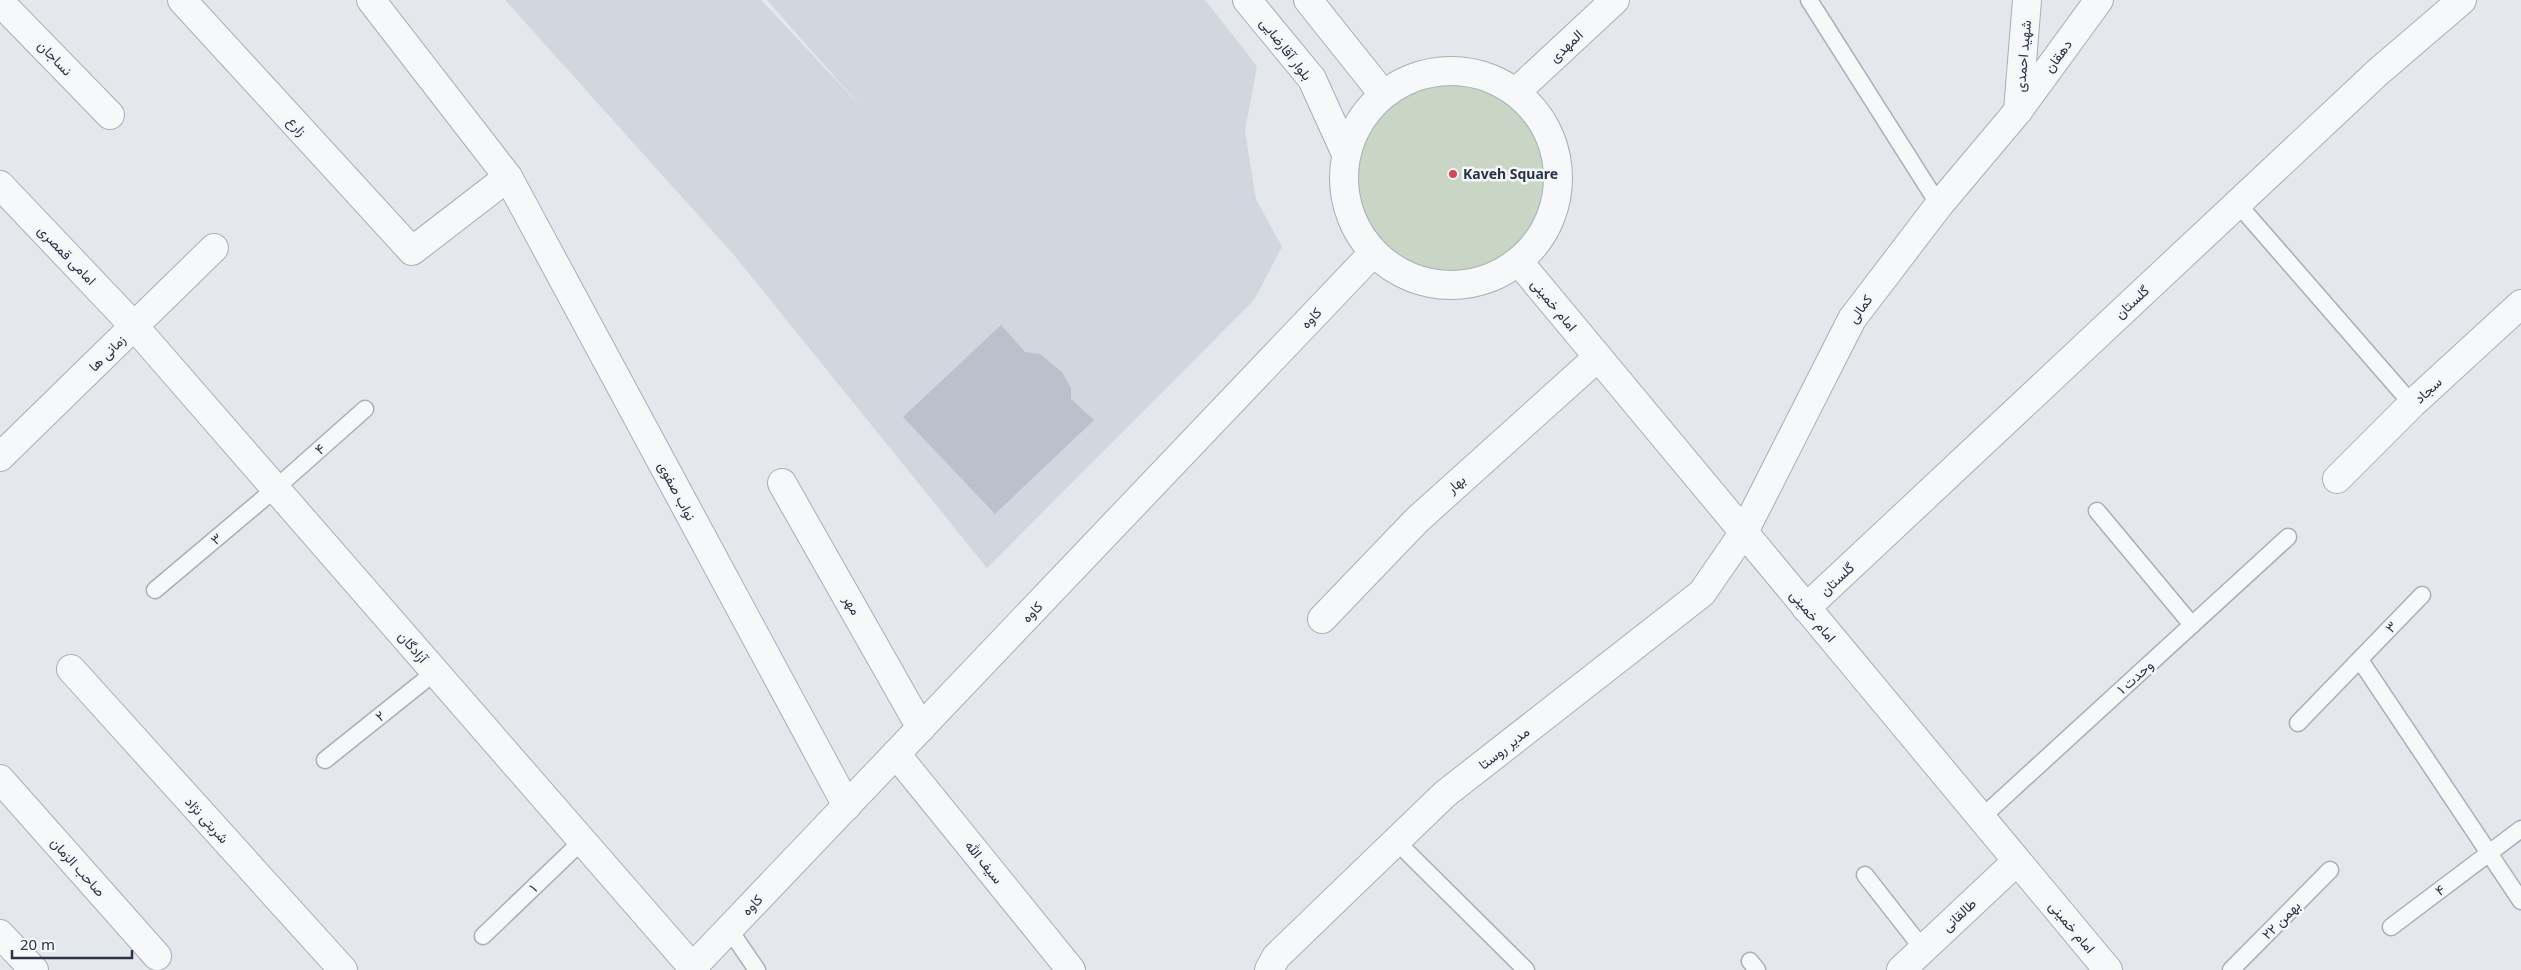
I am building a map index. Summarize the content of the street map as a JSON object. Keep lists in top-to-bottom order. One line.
{"streets":{"street":["المهدی","بلوار آقارضایی","شهید احمدی","دهقان","نساجان","زارع","امامی قمصری","گلستان","امام خمینی","کمالی","کاوه","زمانی ها","سجاد","بهار","نواب صفوی","مهر","آزادگان","مدیر روستا","شربتی نژاد","سیف الله","صاحب الزمان","طالقانی"],"lane":["۴","۳","وحدت ۱","۲","۱","۲۲ بهمن"]},"crossings":[["شهید احمدی","دهقان"],["شهید احمدی","کمالی"],["دهقان","کمالی"],["زارع","نواب صفوی"],["امامی قمصری","زمانی ها"],["امامی قمصری","آزادگان"],["گلستان","امام خمینی"],["امام خمینی","کمالی"],["امام خمینی","بهار"],["امام خمینی","وحدت ۱"],["امام خمینی","مدیر روستا"],["امام خمینی","طالقانی"],["کمالی","مدیر روستا"],["کاوه","نواب صفوی"],["کاوه","مهر"],["کاوه","آزادگان"],["کاوه","سیف الله"],["زمانی ها","آزادگان"],["۴","۳"],["۴","آزادگان"],["۳","آزادگان"],["آزادگان","۲"],["آزادگان","۱"]],"places":["Kaveh Square"],"scale_bar":"20 m"}
